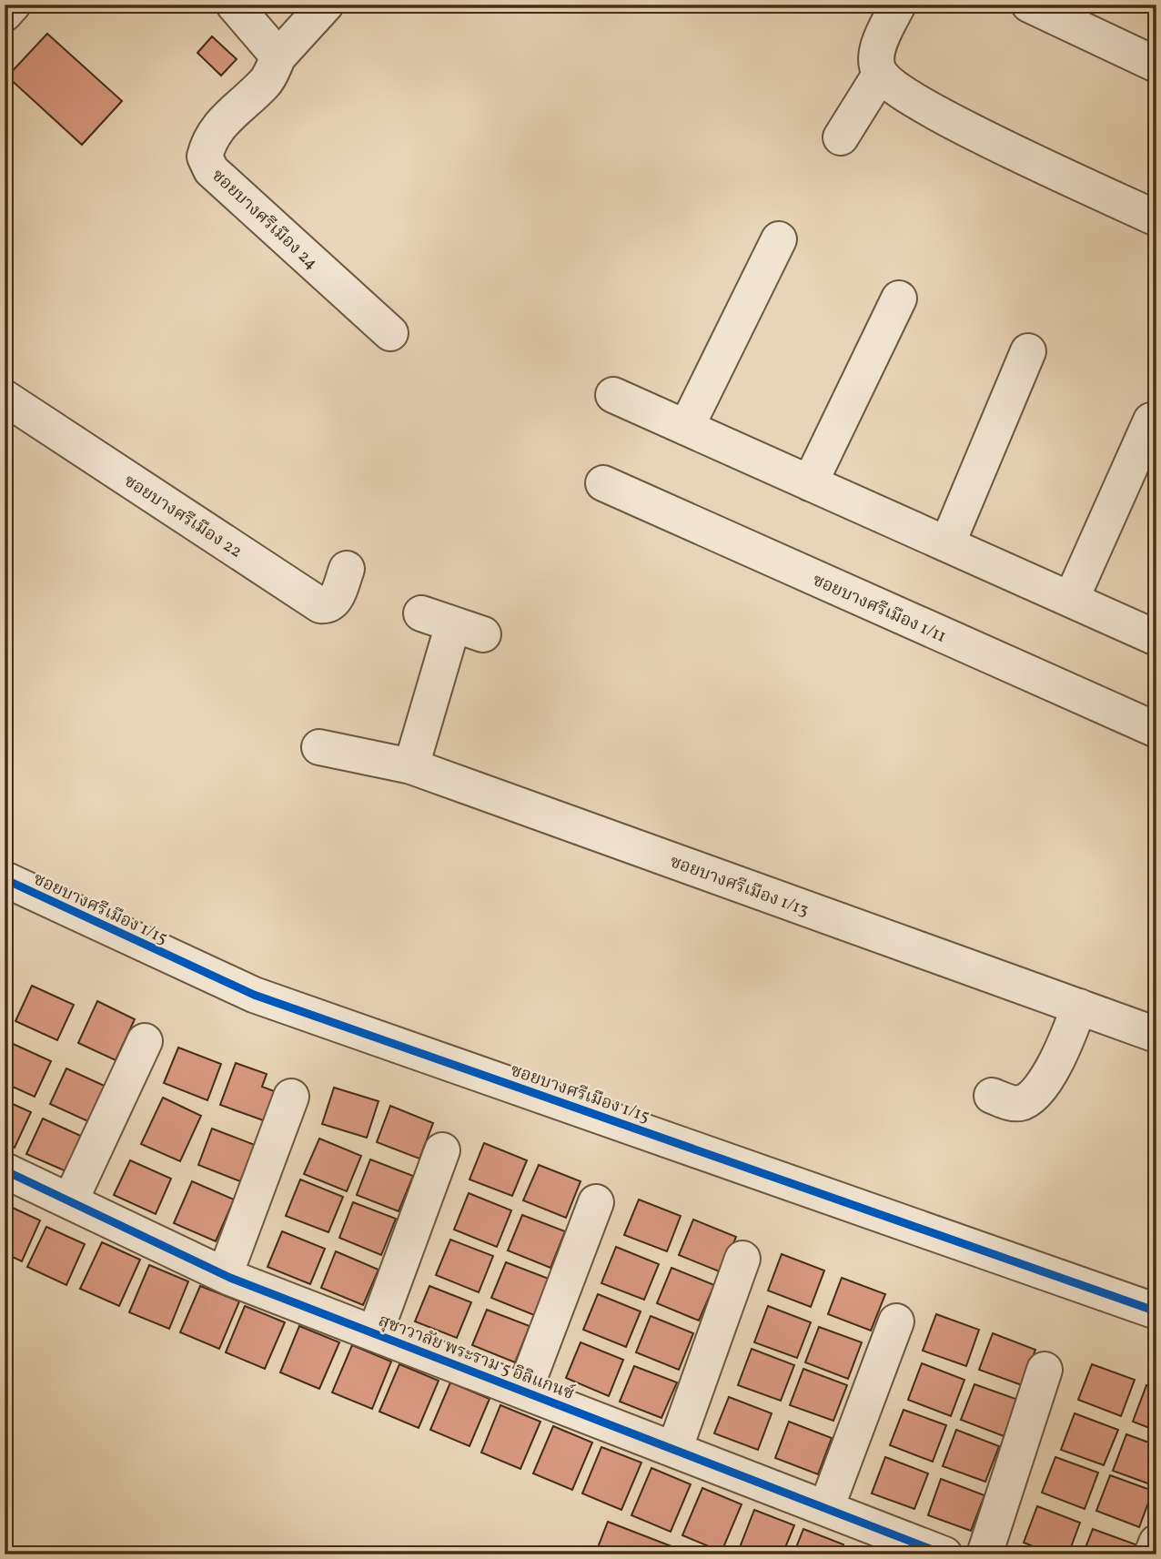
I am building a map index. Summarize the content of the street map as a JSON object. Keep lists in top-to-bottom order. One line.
{"streets":{"street":["ซอยบางศรีเมือง 24","ซอยบางศรีเมือง 22","ซอยบางศรีเมือง 1/11","ซอยบางศรีเมือง 1/13","ซอยบางศรีเมือง 1/15","สุชาวาลัย พระราม 5 อิลิแกนซ์"]}}
